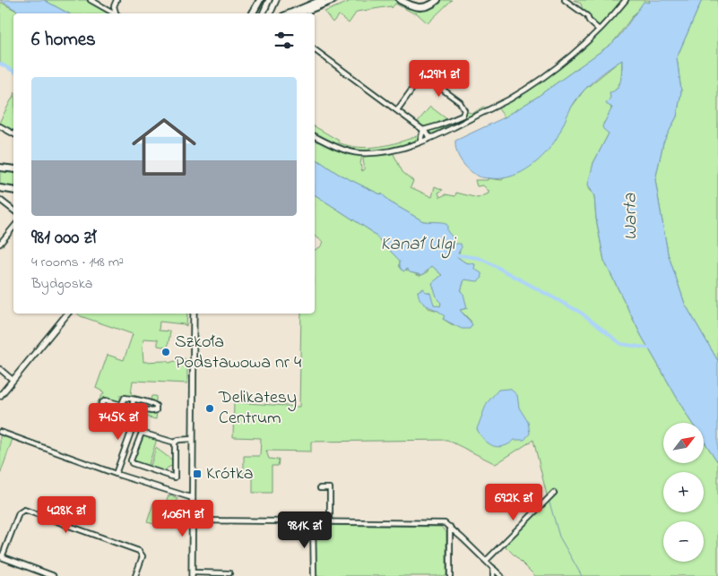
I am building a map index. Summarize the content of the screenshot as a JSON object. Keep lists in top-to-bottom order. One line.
{"water":["Warta","Kanał Ulgi"],"places":{"other":["Szkoła Podstawowa nr 4","Delikatesy Centrum"],"transit":["Krótka"]},"north":"top right","page":{"heading":"6 homes","price":["1.29M zł","745K zł","692K zł","428K zł","1.06M zł","981K zł"],"list":[{"name":"981 000 zł","note":"4 rooms · 148 m² · Bydgoska"}],"map_buttons":["+","−"]}}
